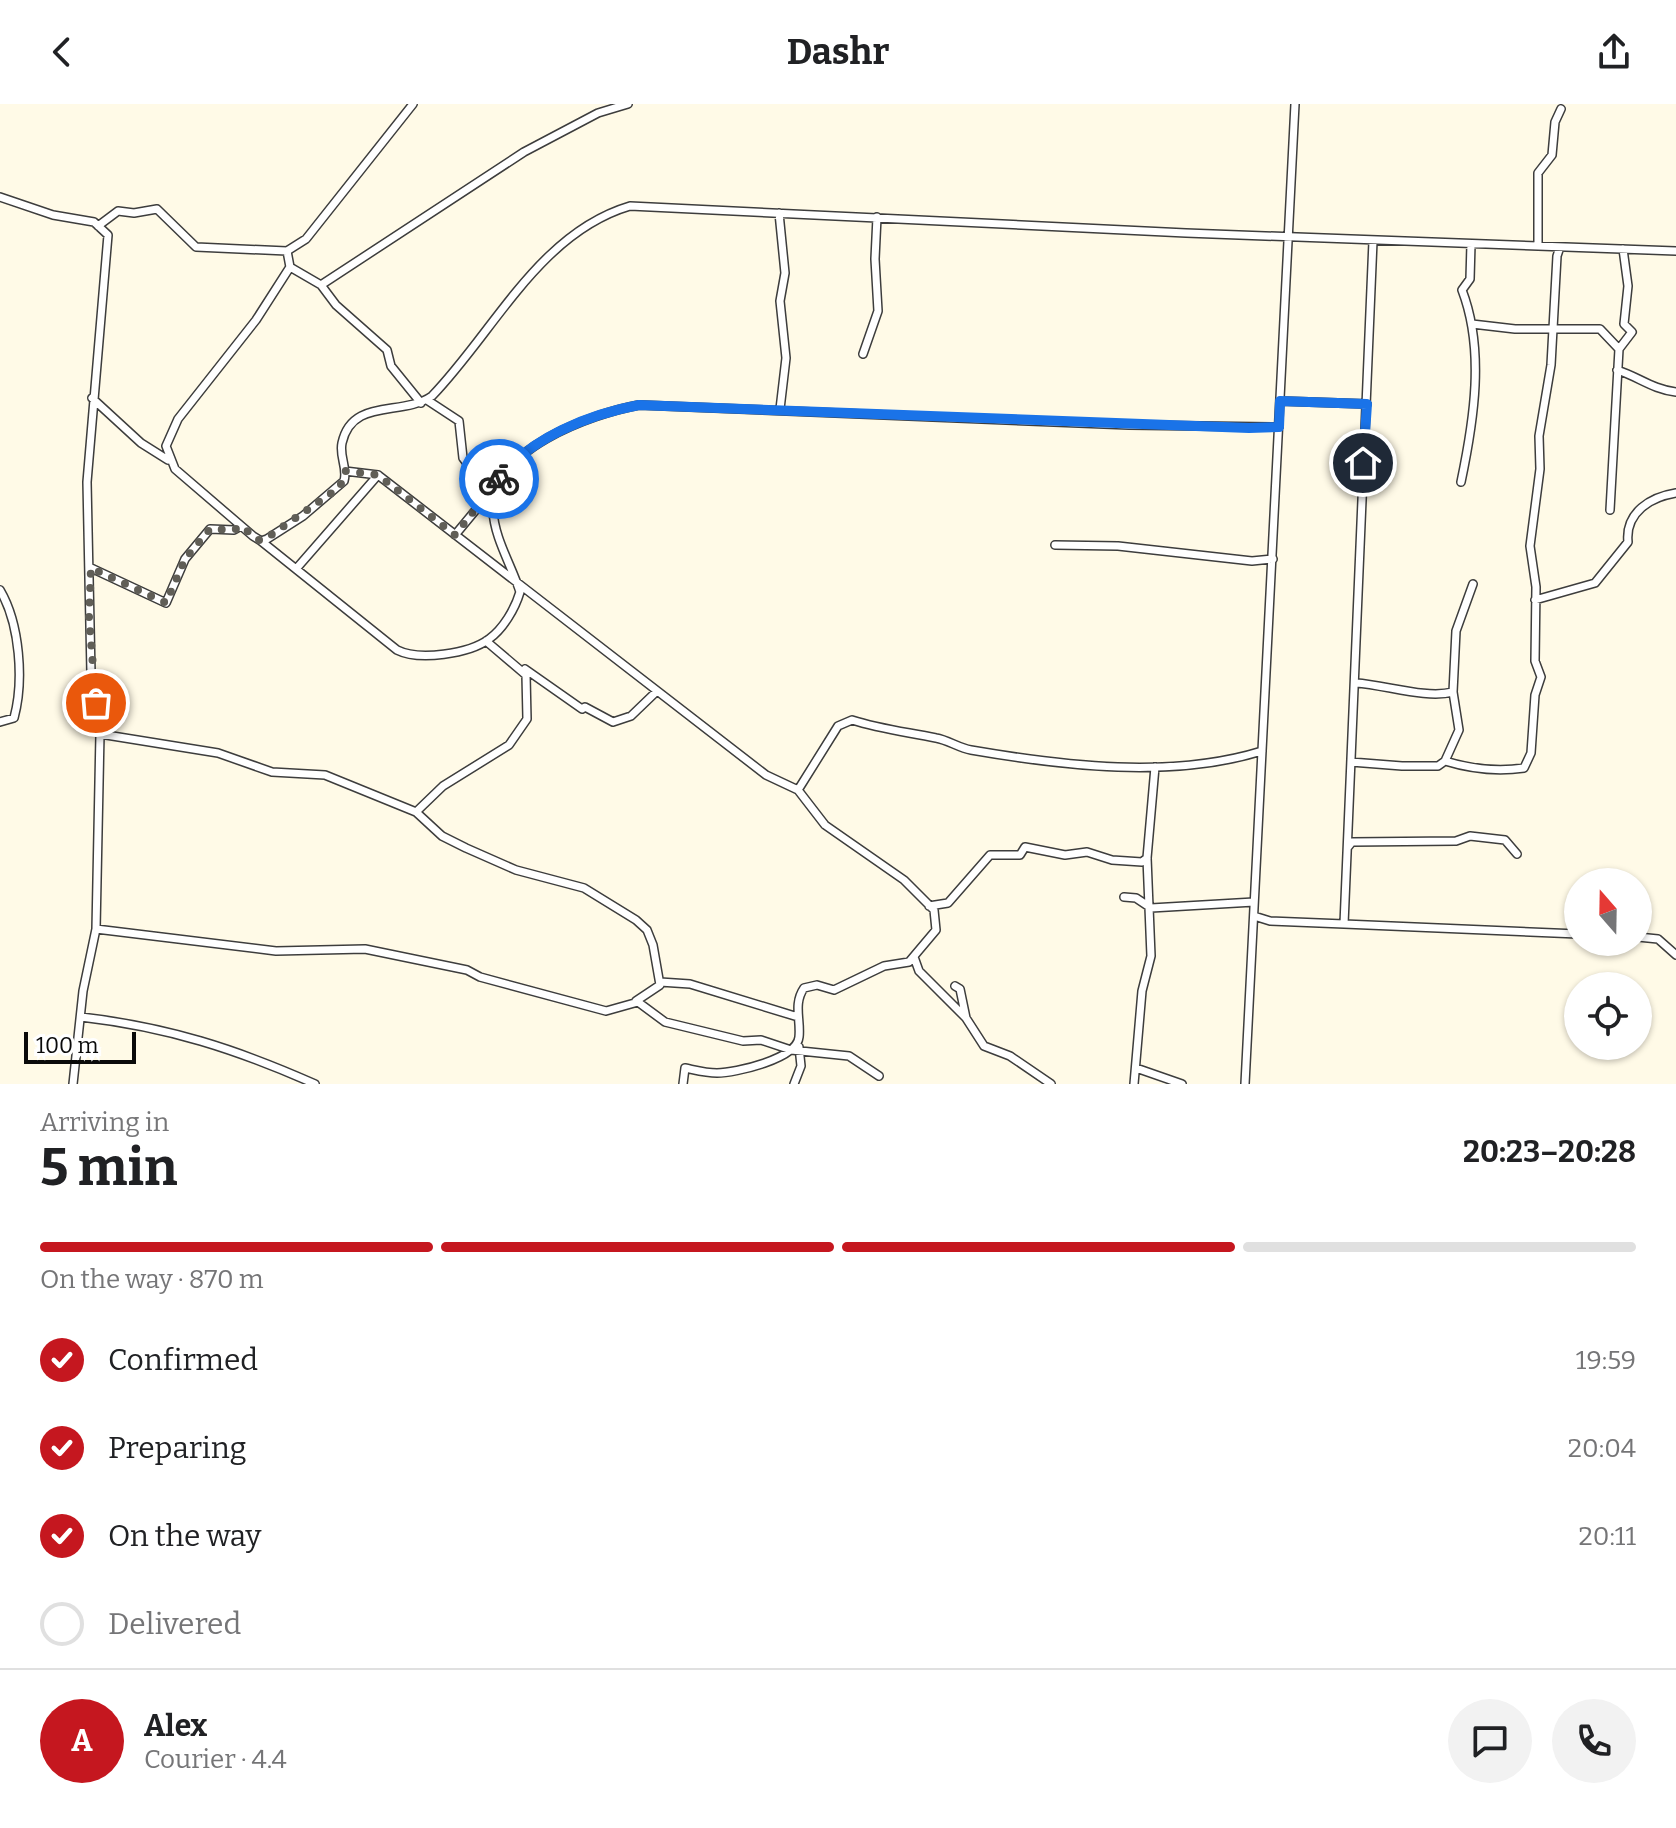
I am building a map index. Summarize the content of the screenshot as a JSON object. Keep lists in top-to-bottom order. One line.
{"scale_bar":"100 m","north":"top","page":{"header":"Dashr","scale":"100 m","heading":["5 min","Arriving in","20:23–20:28"],"panel":["Alex","Courier · 4.4"],"bar":"On the way · 870 m","list":[["Confirmed","19:59"],["Preparing","20:04"],["On the way","20:11"],"Delivered"],"round":"A"}}
